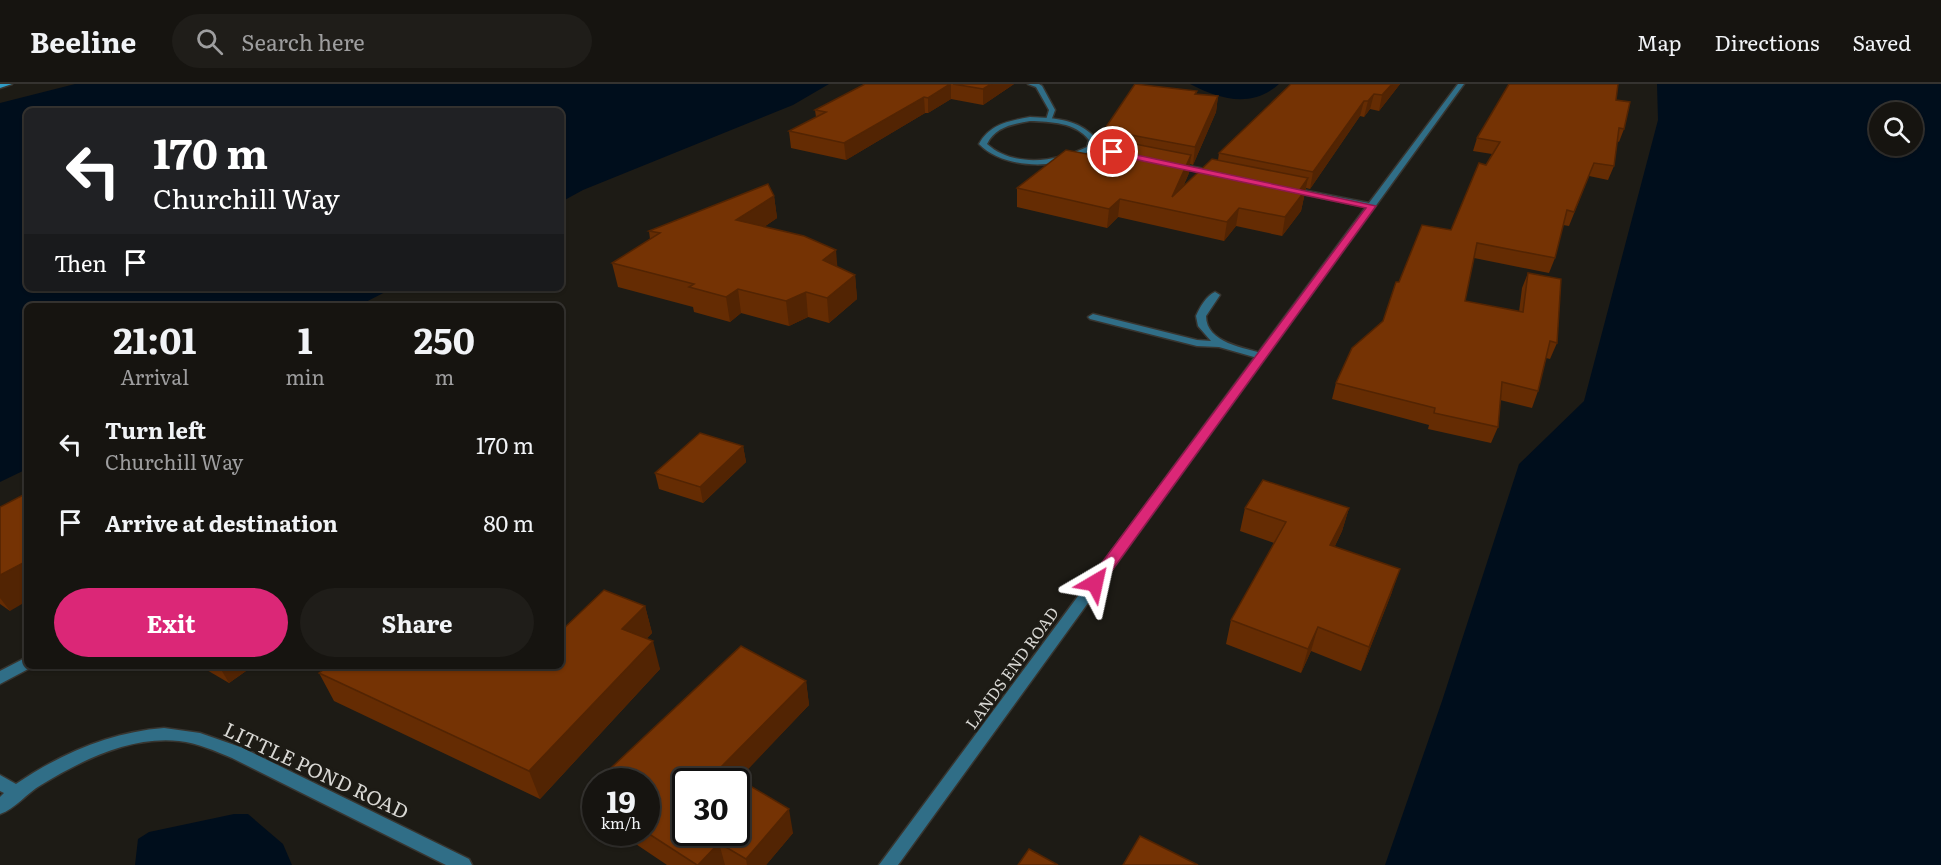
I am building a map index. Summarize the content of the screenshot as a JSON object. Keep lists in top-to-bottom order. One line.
{"streets":{"street":["LANDS END ROAD","LITTLE POND ROAD"]},"page":{"header":"Beeline","search":"Search here","nav":["Map","Directions","Saved"],"turn":["170 m","Churchill Way"],"then":"Then","eta":["21:01","Arrival","1","min","250","m"],"list":[{"name":"Turn left","note":"Churchill Way","value":"170 m"},{"name":"Arrive at destination","value":"80 m"}],"buttons":["Exit","Share"],"speed":"19 km/h","limit":"30"}}
